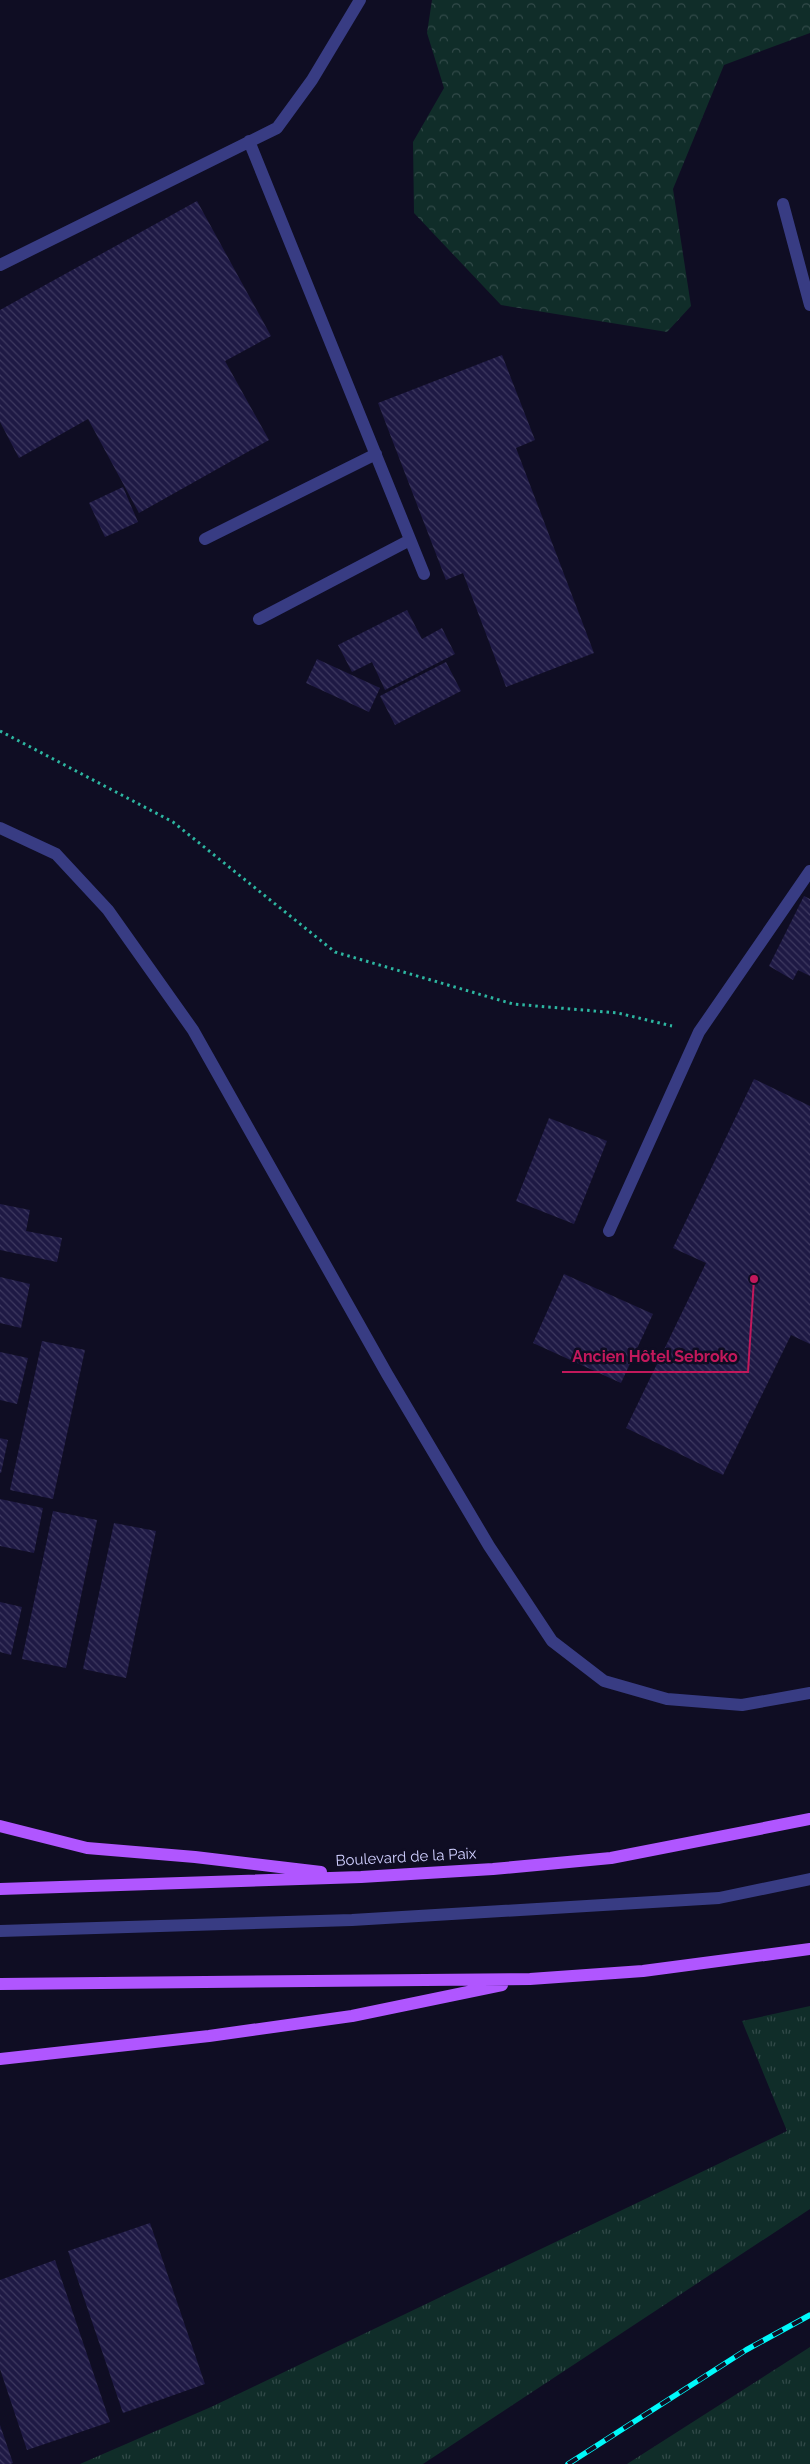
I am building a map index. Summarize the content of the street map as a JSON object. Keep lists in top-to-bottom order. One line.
{"streets":{"main road":["Boulevard de la Paix"]},"places":["Ancien Hôtel Sebroko"]}
